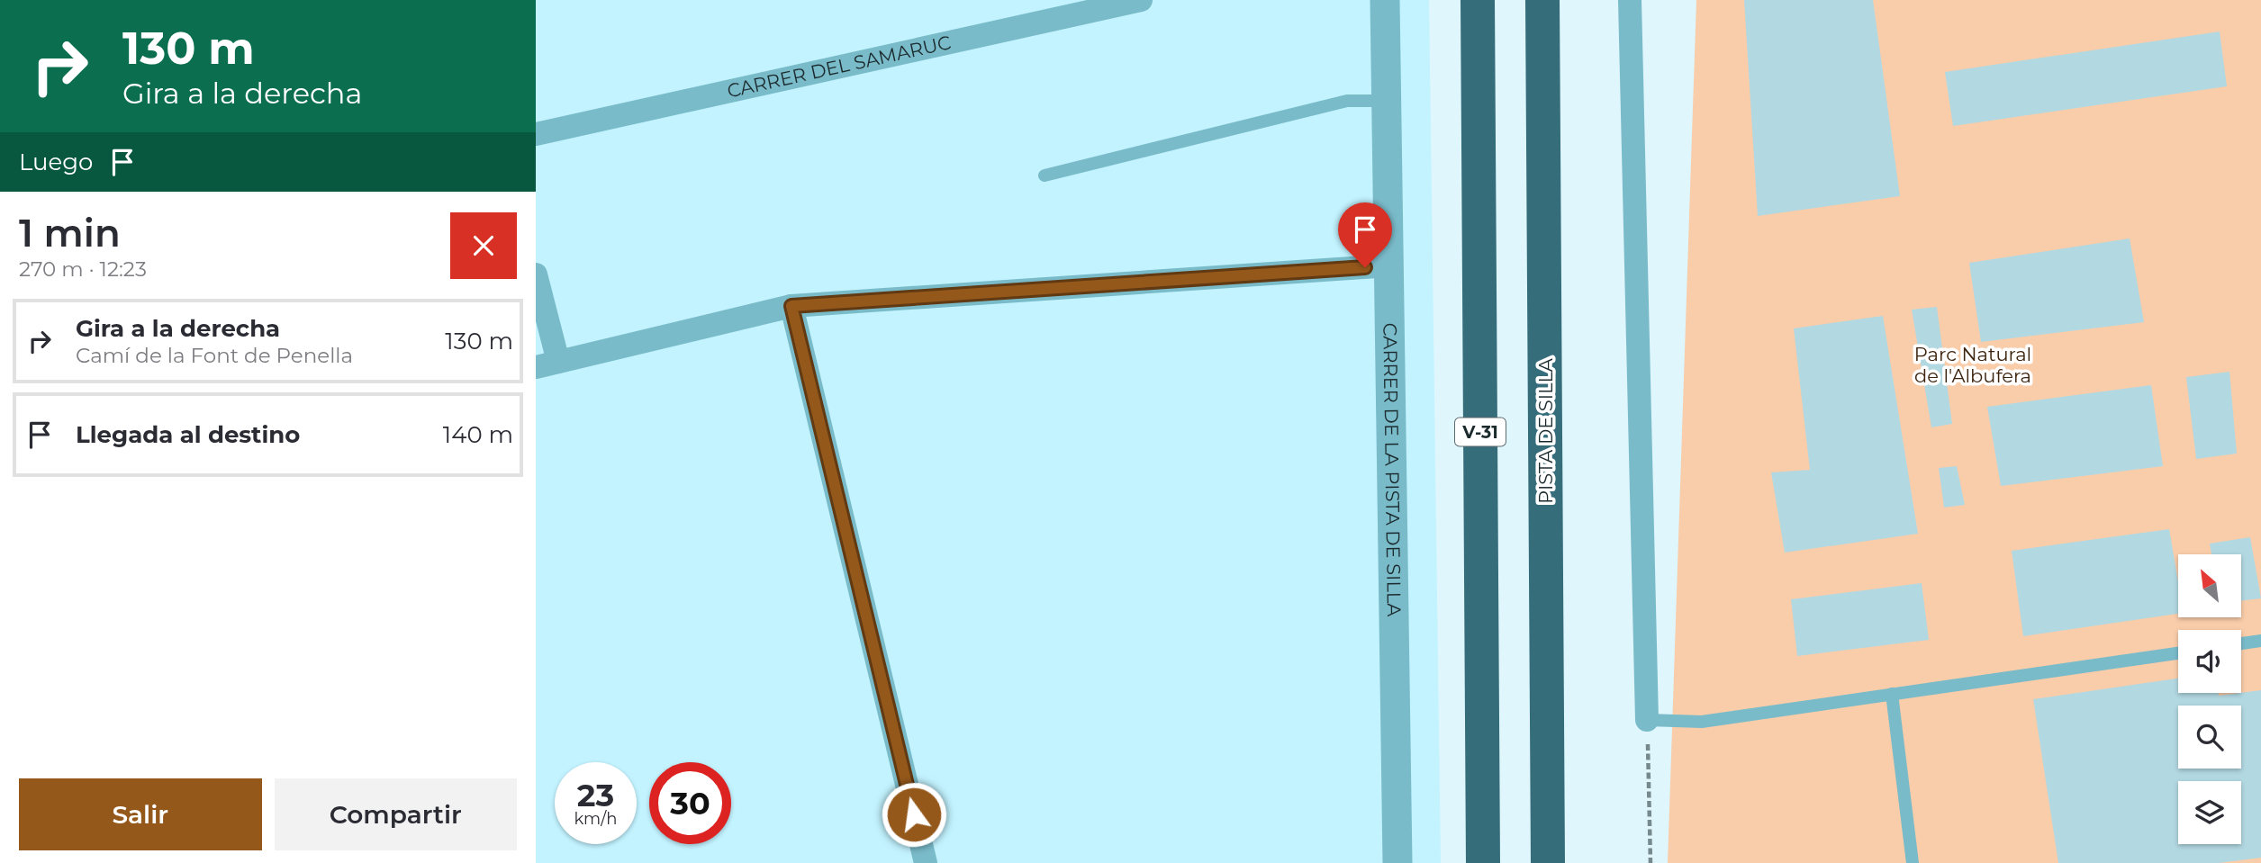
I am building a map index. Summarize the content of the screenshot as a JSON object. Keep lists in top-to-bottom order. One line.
{"streets":{"highway":["PISTA DE SILLA","V-31"],"street":["CARRER DEL SAMARUC","CARRER DE LA PISTA DE SILLA"]},"parks":["Parc Natural de l'Albufera"],"north":"top left","page":{"turn":["130 m","Gira a la derecha"],"then":"Luego","heading":["1 min","270 m · 12:23"],"list":[{"name":"Gira a la derecha","note":"Camí de la Font de Penella","value":"130 m"},{"name":"Llegada al destino","value":"140 m"}],"speed":"23 km/h","limit":"30","buttons":["Salir","Compartir"]}}
